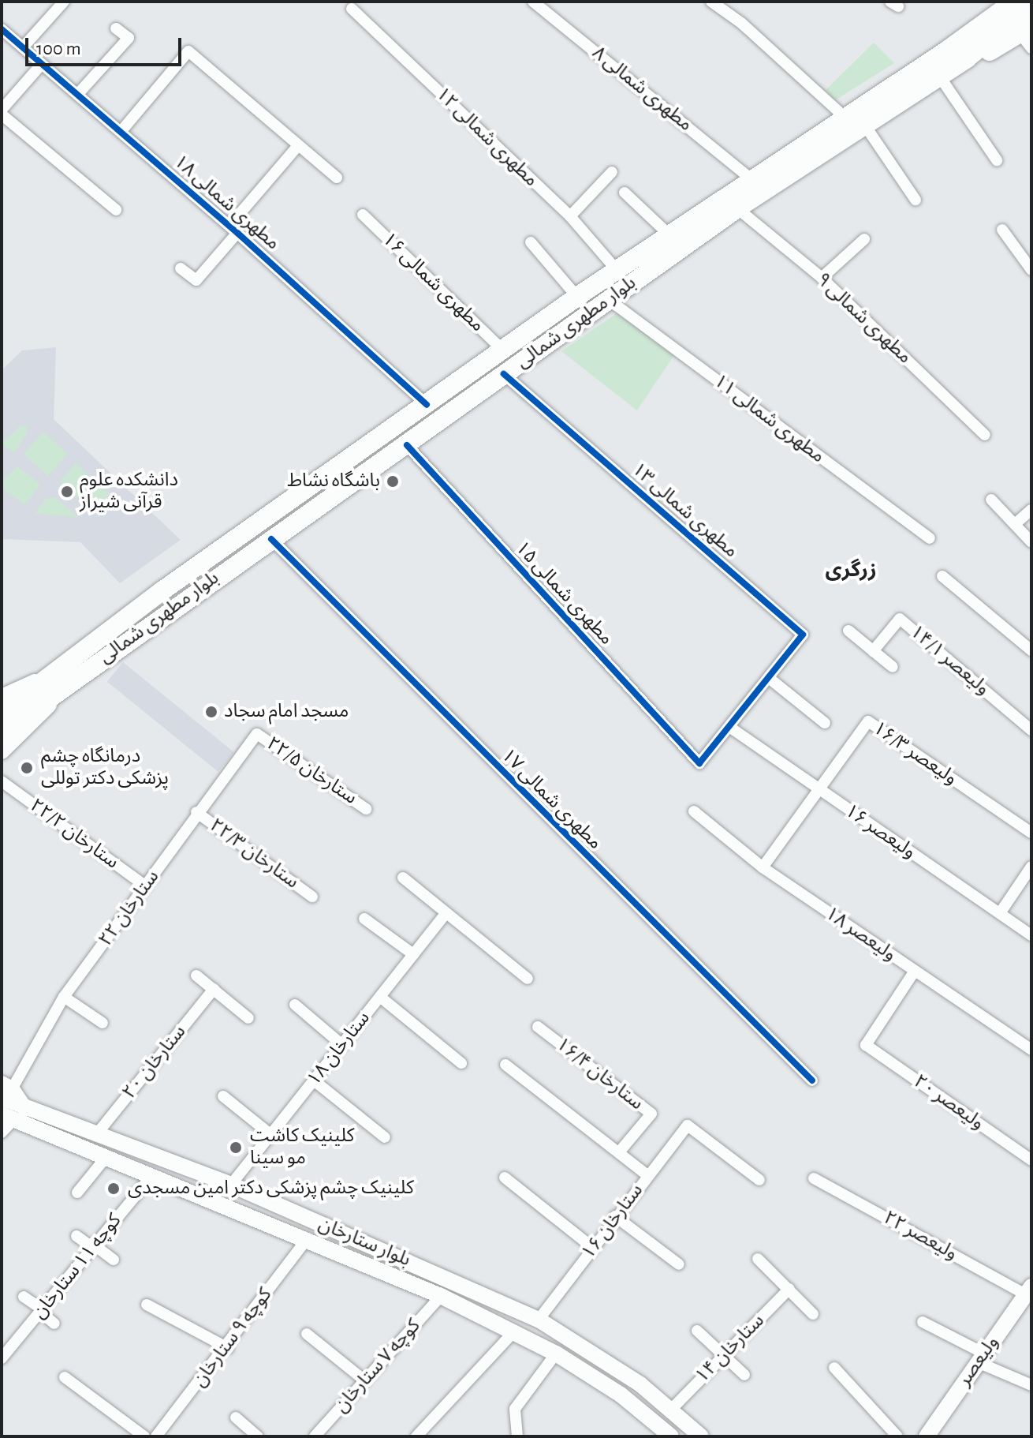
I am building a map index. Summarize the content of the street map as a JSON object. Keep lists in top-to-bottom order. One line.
{"streets":{"main road":["بلوار مطهرى شمالى","بلوار ستارخان","ولیعصر"],"street":["۸ مطهری شمالی","۱۲ مطهری شمالی","۱۸ مطهری شمالی","۱۶ مطهری شمالی","۹ مطهری شمالی","۱۱ مطهری شمالی","۱۳ مطهری شمالی","۱۵ مطهری شمالی","۱۴/۱ ولیعصر","۱۶/۳ ولیعصر","۲۲/۵ ستارخان","۱۷ مطهری شمالی","۱۶ ولیعصر","۲۲/۲ ستارخان","۲۲/۳ ستارخان","۲۲ ستارخان","۱۸ ولیعصر","۱۸ ستارخان","۲۰ ستارخان","۱۶/۴ ستارخان","۲۰ ولیعصر","۱۶ ستارخان","۲۲ ولیعصر","کوچه ۱۱ ستارخان","کوچه ۹ ستارخان","۱۴ ستارخان","کوچه ۷ ستارخان"]},"crossings":[["۸ مطهری شمالی","بلوار مطهرى شمالى"],["۱۲ مطهری شمالی","بلوار مطهرى شمالى"],["۱۸ مطهری شمالی","بلوار مطهرى شمالى"],["۱۶ مطهری شمالی","بلوار مطهرى شمالى"],["۹ مطهری شمالی","بلوار مطهرى شمالى"],["بلوار مطهرى شمالى","۱۱ مطهری شمالی"],["بلوار مطهرى شمالى","۱۳ مطهری شمالی"],["بلوار مطهرى شمالى","۱۵ مطهری شمالی"],["بلوار مطهرى شمالى","۱۷ مطهری شمالی"],["۱۵ مطهری شمالی","۱۶ ولیعصر"],["۱۶/۳ ولیعصر","۱۶ ولیعصر"],["۲۲/۵ ستارخان","۲۲ ستارخان"],["۲۲/۲ ستارخان","۲۲ ستارخان"],["۲۲/۳ ستارخان","۲۲ ستارخان"],["۲۲ ستارخان","بلوار ستارخان"],["۱۸ ولیعصر","۲۰ ولیعصر"],["۱۸ ستارخان","بلوار ستارخان"],["۲۰ ستارخان","بلوار ستارخان"],["۱۶ ستارخان","بلوار ستارخان"],["۲۲ ولیعصر","ولیعصر"],["بلوار ستارخان","کوچه ۱۱ ستارخان"],["بلوار ستارخان","کوچه ۹ ستارخان"],["بلوار ستارخان","۱۴ ستارخان"],["بلوار ستارخان","کوچه ۷ ستارخان"]],"districts":["زرگری"],"places":["باشگاه نشاط","دانشکده علوم قرآنی شیراز","مسجد امام سجاد","درمانگاه چشم پزشكی دكتر توللی","کلینیک کاشت مو سینا","کلینیک چشم پزشکی دکتر امین مسجدی"],"scale_bar":"100 m"}
